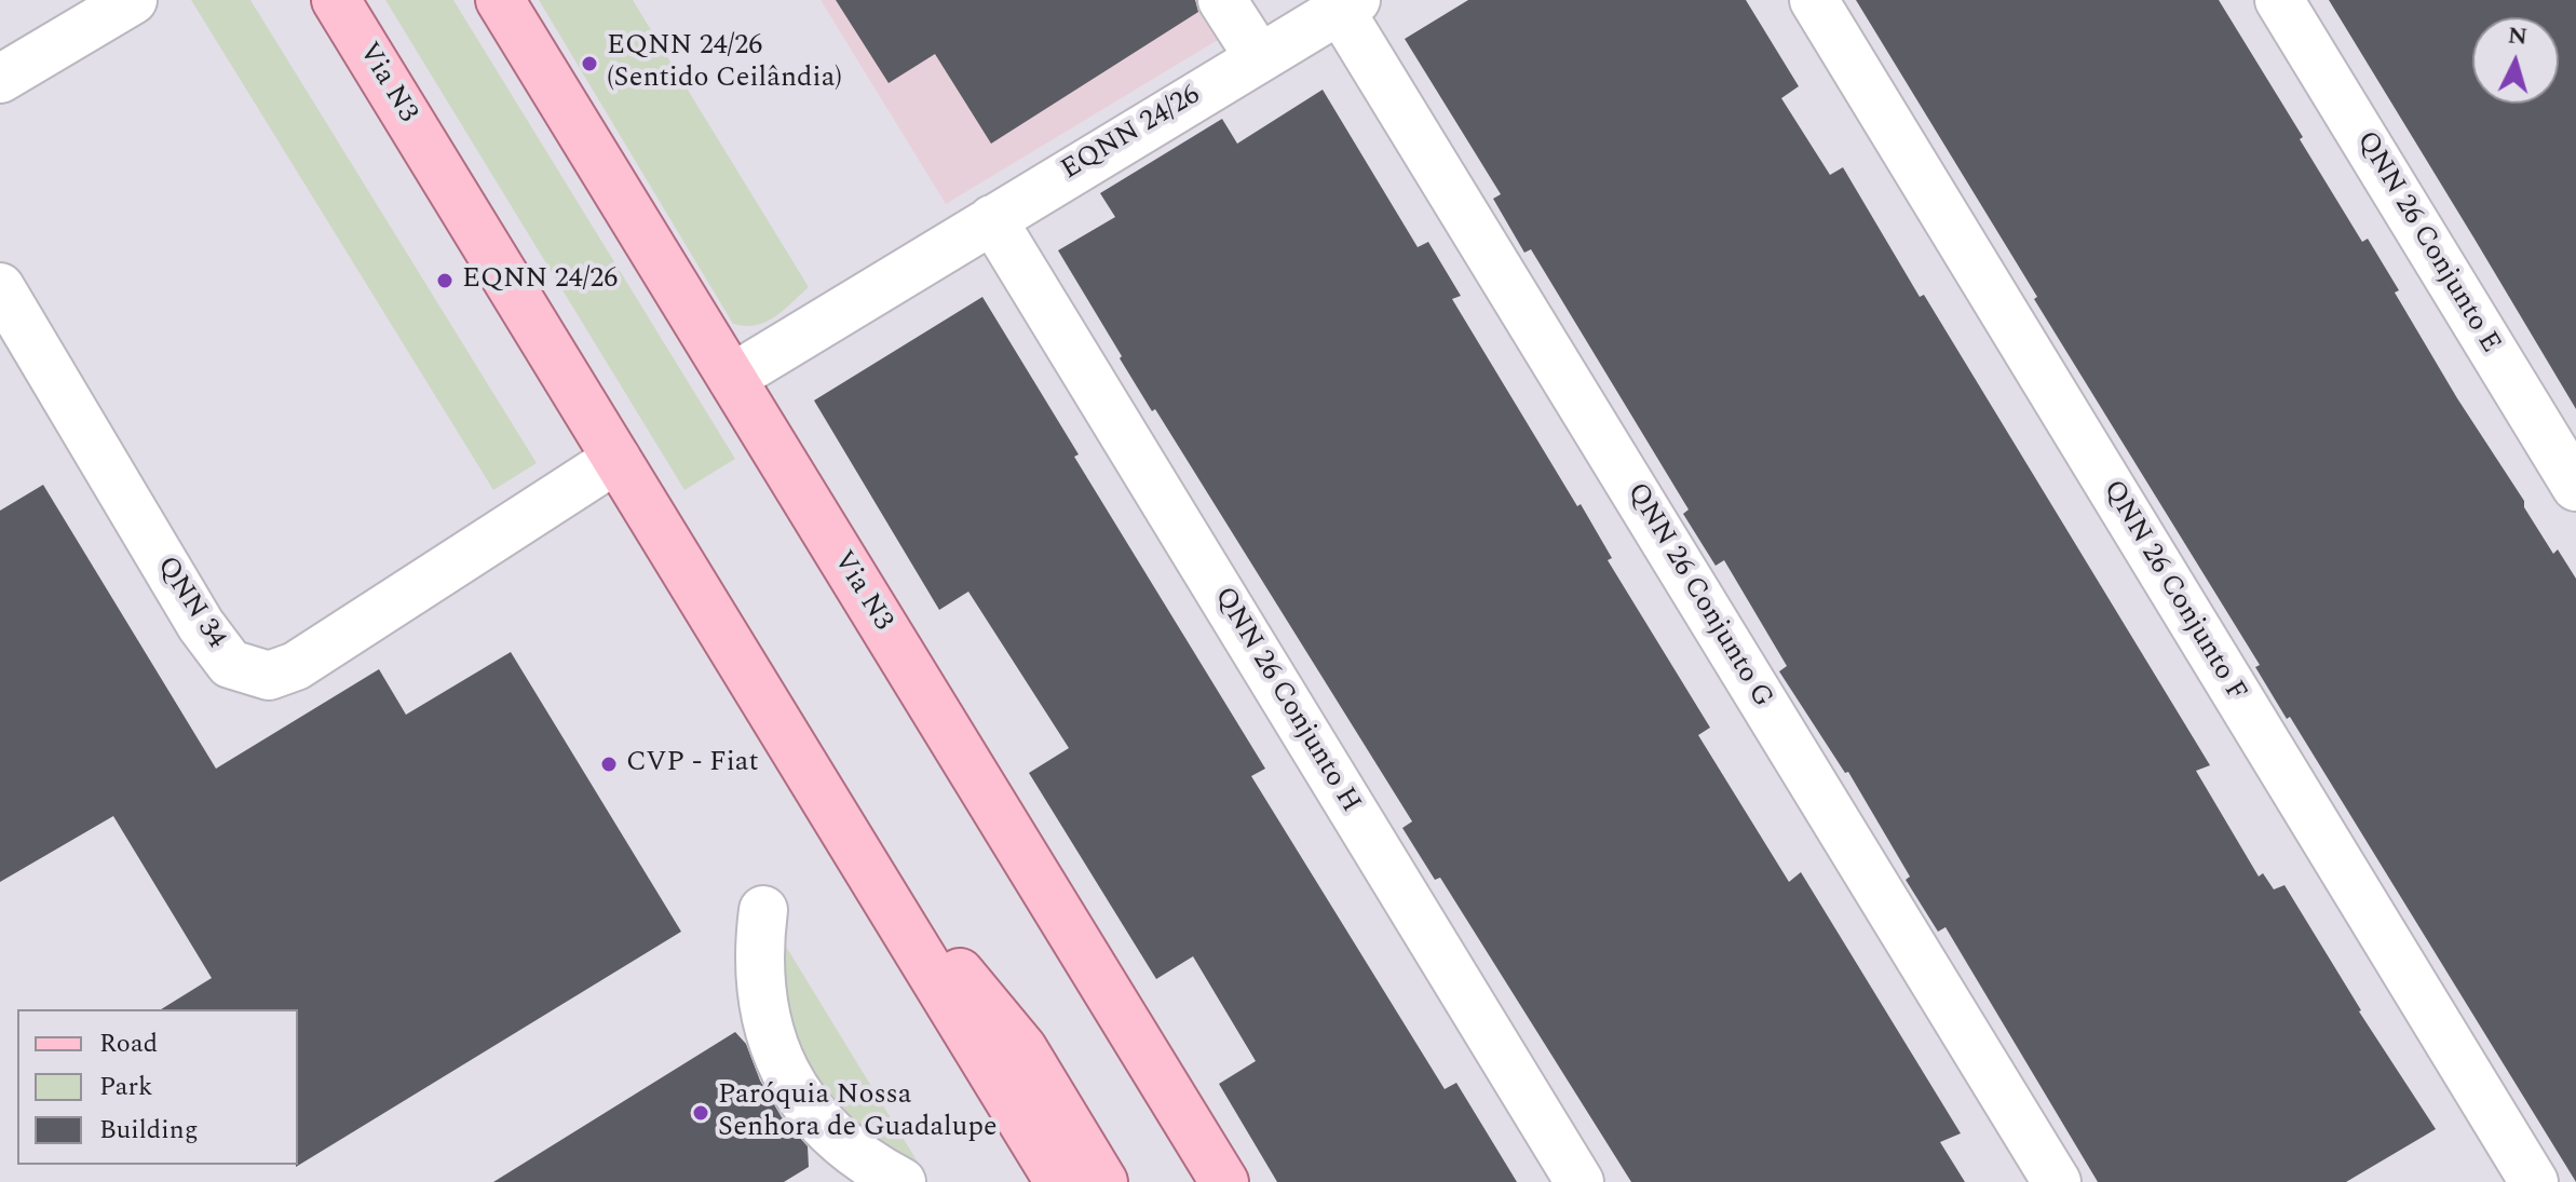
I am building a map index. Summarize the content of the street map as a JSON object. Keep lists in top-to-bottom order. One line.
{"streets":{"main road":["Via N3"],"street":["EQNN 24/26","QNN 26 Conjunto E","QNN 26 Conjunto F","QNN 26 Conjunto G","QNN 34","QNN 26 Conjunto H"]},"crossings":[["Via N3","EQNN 24/26"],["Via N3","QNN 34"],["EQNN 24/26","QNN 26 Conjunto G"],["EQNN 24/26","QNN 26 Conjunto H"]],"places":["EQNN 24/26 (Sentido Ceilândia)","EQNN 24/26","CVP - Fiat","Paróquia Nossa Senhora de Guadalupe"],"legend":["Road","Park","Building"],"north":"top"}
